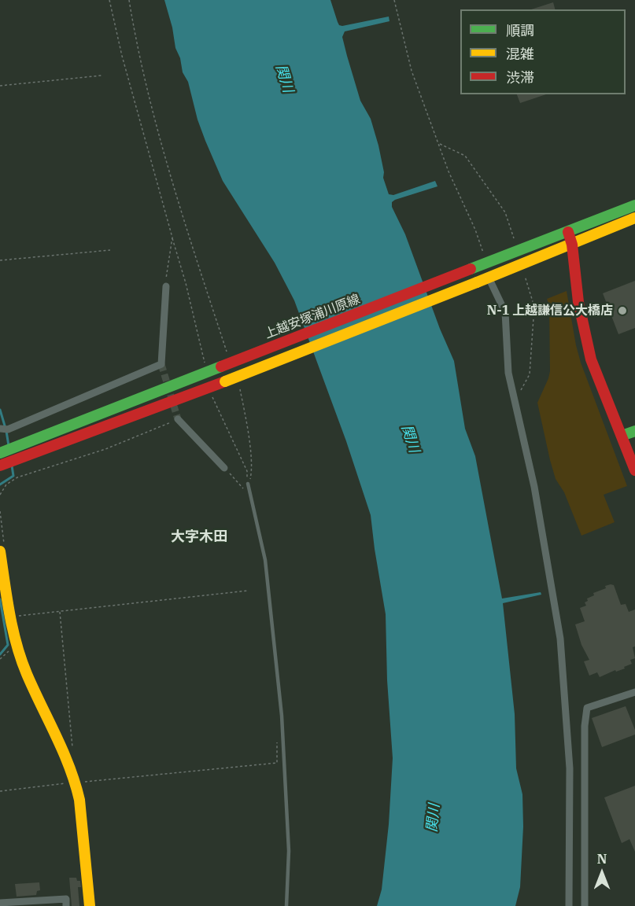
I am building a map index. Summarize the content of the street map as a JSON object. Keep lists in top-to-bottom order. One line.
{"streets":{"main road":["上越安塚浦川原線"]},"districts":["大字木田"],"water":["関川"],"places":["N-1 上越謙信公大橋店"],"legend":["順調","混雑","渋滞"],"north":"top"}
